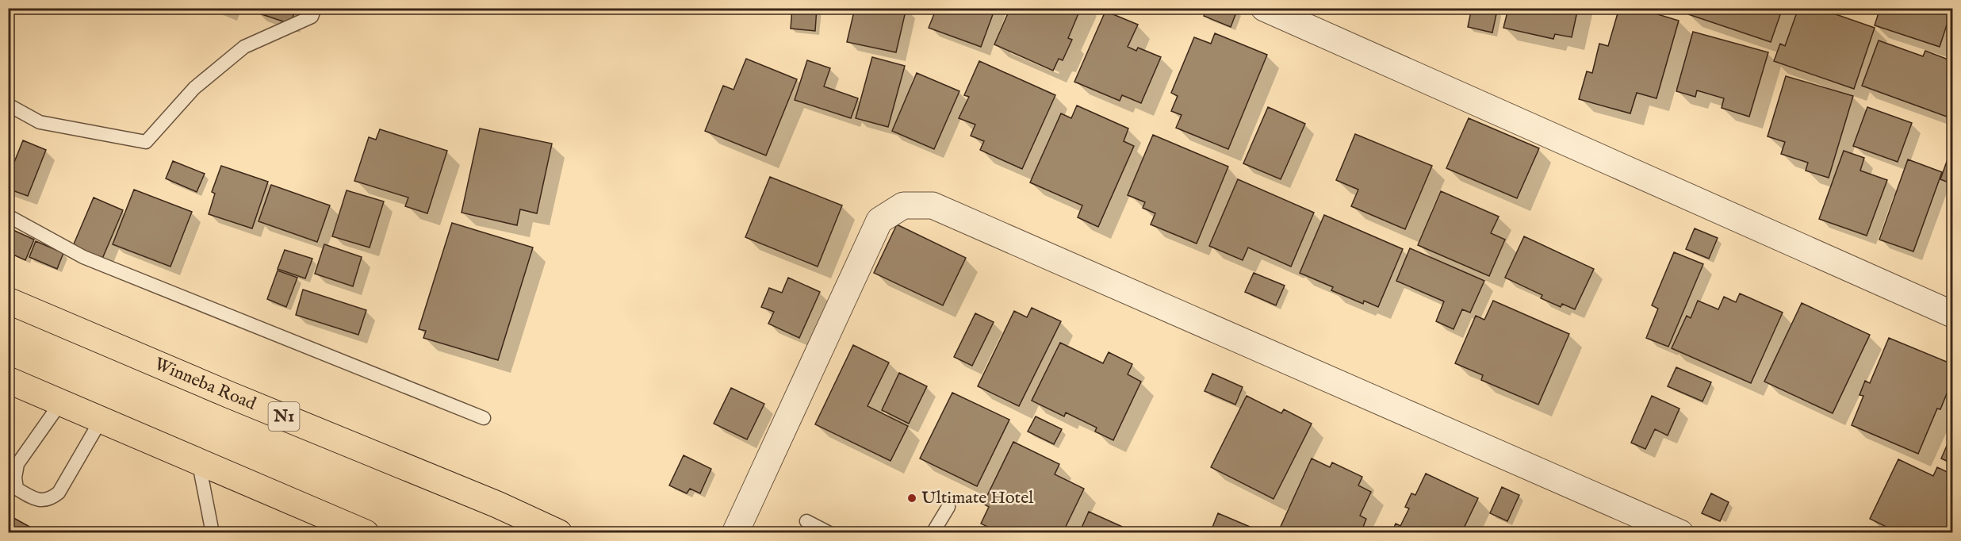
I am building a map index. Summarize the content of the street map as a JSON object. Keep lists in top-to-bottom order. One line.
{"streets":{"highway":["Winneba Road","N1"]},"places":["Ultimate Hotel"]}
